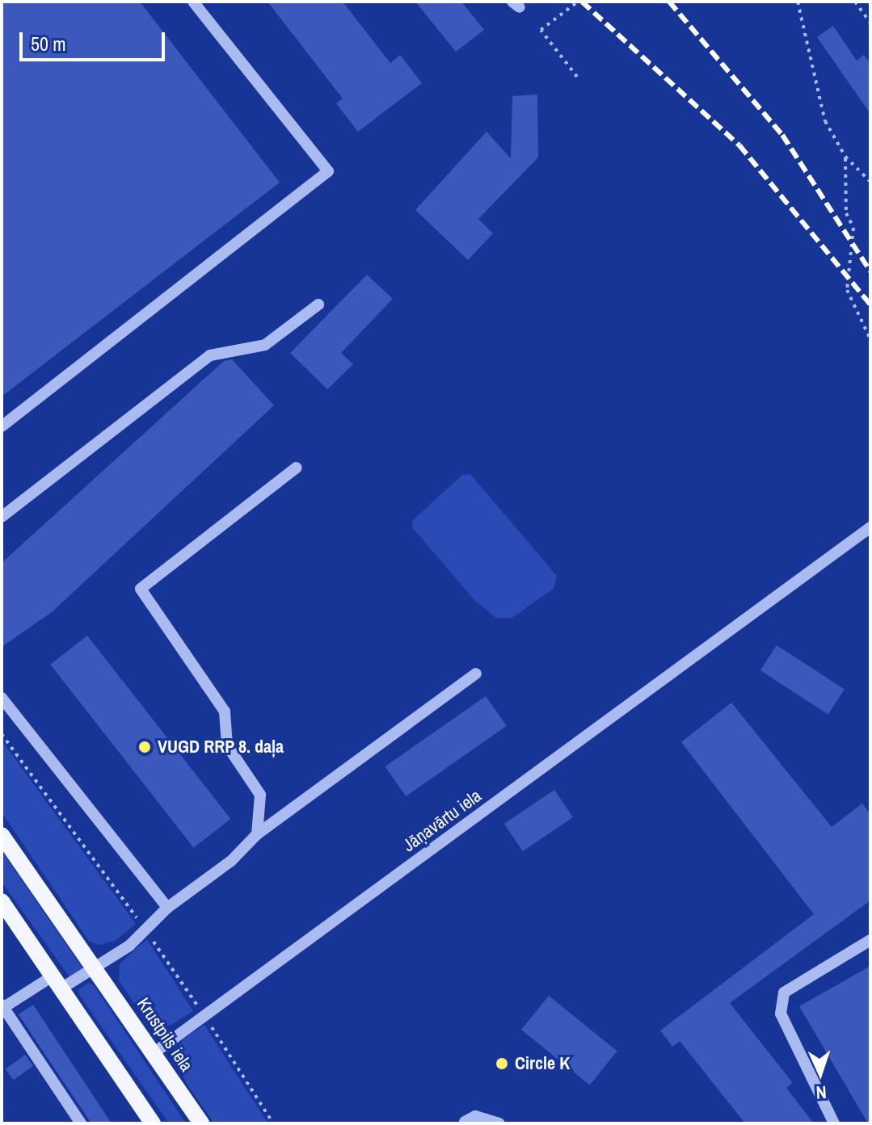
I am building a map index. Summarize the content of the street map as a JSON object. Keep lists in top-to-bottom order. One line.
{"streets":{"main road":["Krustpils iela"],"street":["Jāņavārtu iela"]},"crossings":[["Jāņavārtu iela","Krustpils iela"]],"places":["VUGD RRP 8. daļa","Circle K"],"scale_bar":"50 m","north":"bottom"}
